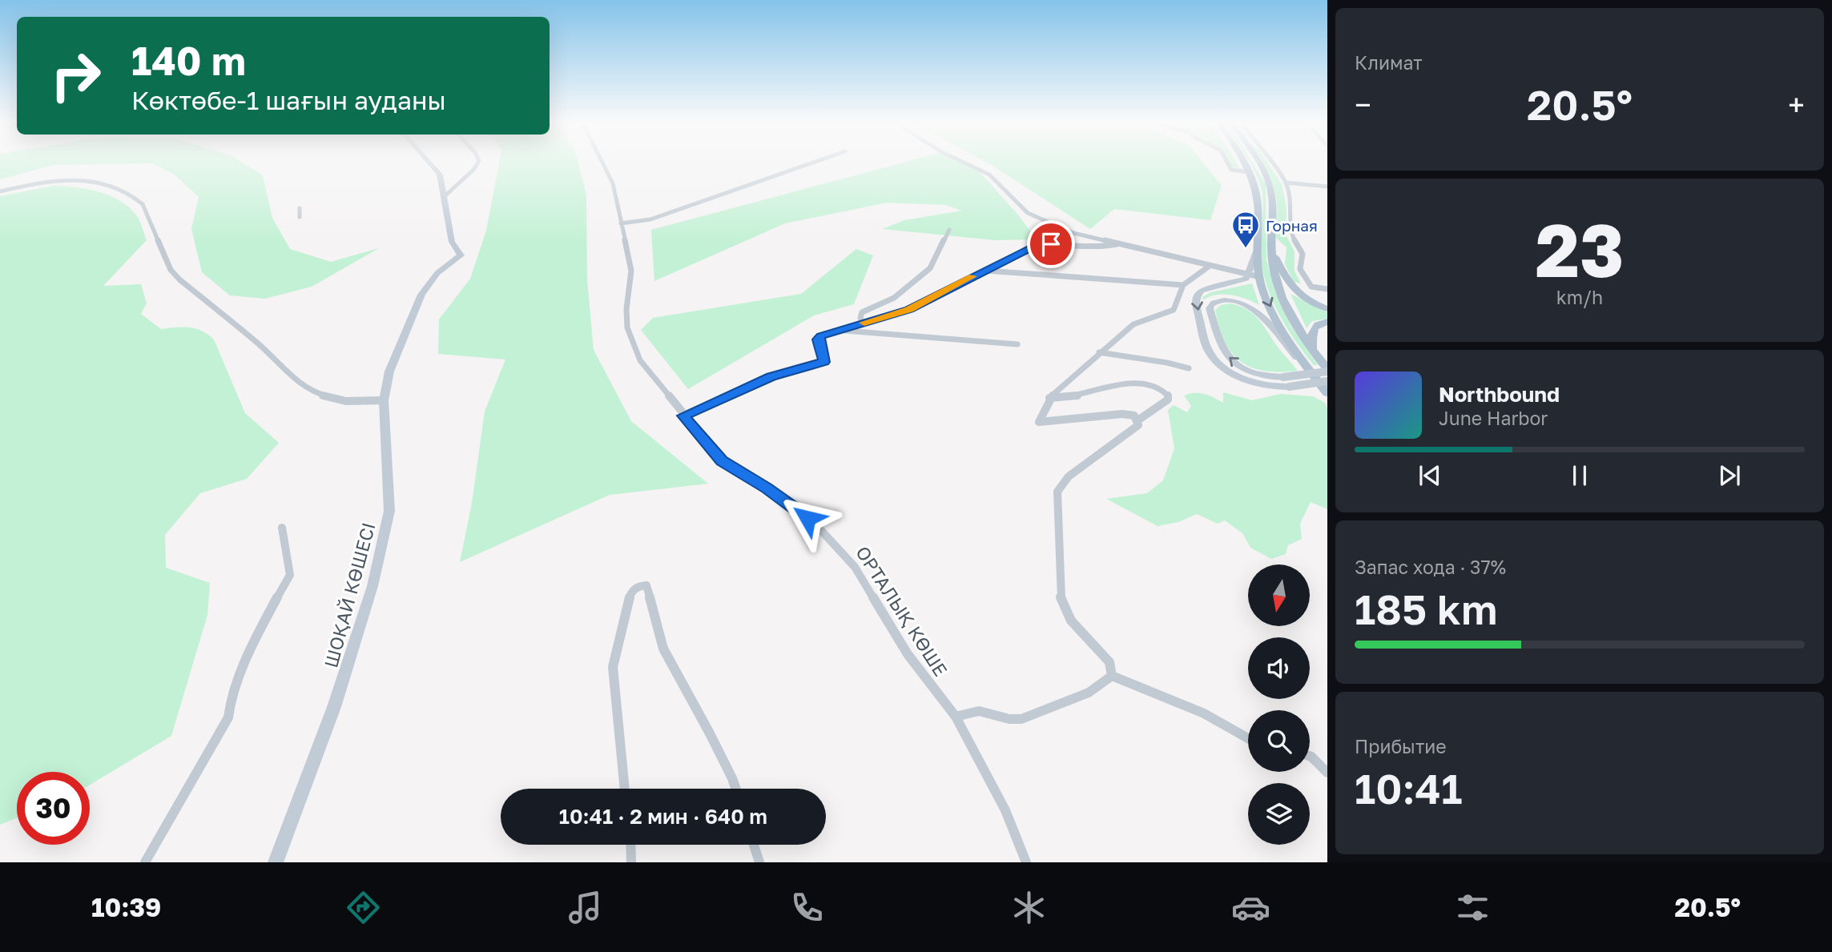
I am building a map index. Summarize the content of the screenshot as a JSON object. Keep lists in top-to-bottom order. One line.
{"streets":{"street":["ШОҚАЙ КӨШЕСІ","ОРТАЛЫҚ КӨШЕ"]},"places":{"bus stop":["Горная"]},"north":"bottom","page":{"tile":["Климат",["23","km/h"],["Запас хода · 37%","185 km"],["Прибытие","10:41"]],"turn":["140 m","Көктөбе-1 шағын ауданы"],"heat":["−","20.5°","+"],"song":["Northbound","June Harbor"],"limit":"30","trip":"10:41 · 2 мин · 640 m","tabs":["10:39","20.5°"]}}
